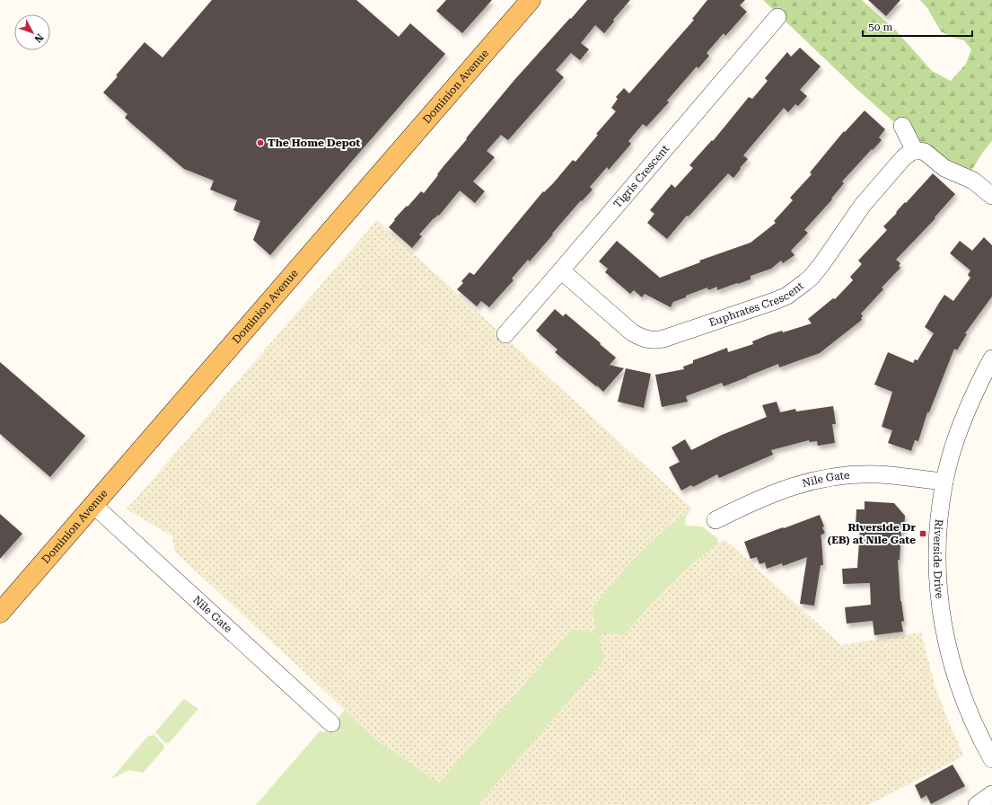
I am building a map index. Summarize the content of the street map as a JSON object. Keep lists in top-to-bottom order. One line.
{"streets":{"main road":["Dominion Avenue"],"street":["Tigris Crescent","Euphrates Crescent","Nile Gate","Riverside Drive"]},"crossings":[["Dominion Avenue","Nile Gate"],["Tigris Crescent","Euphrates Crescent"],["Nile Gate","Riverside Drive"]],"places":{"other":["The Home Depot"],"transit":["Riverside Dr (EB) at Nile Gate"]},"scale_bar":"50 m","north":"bottom right"}
